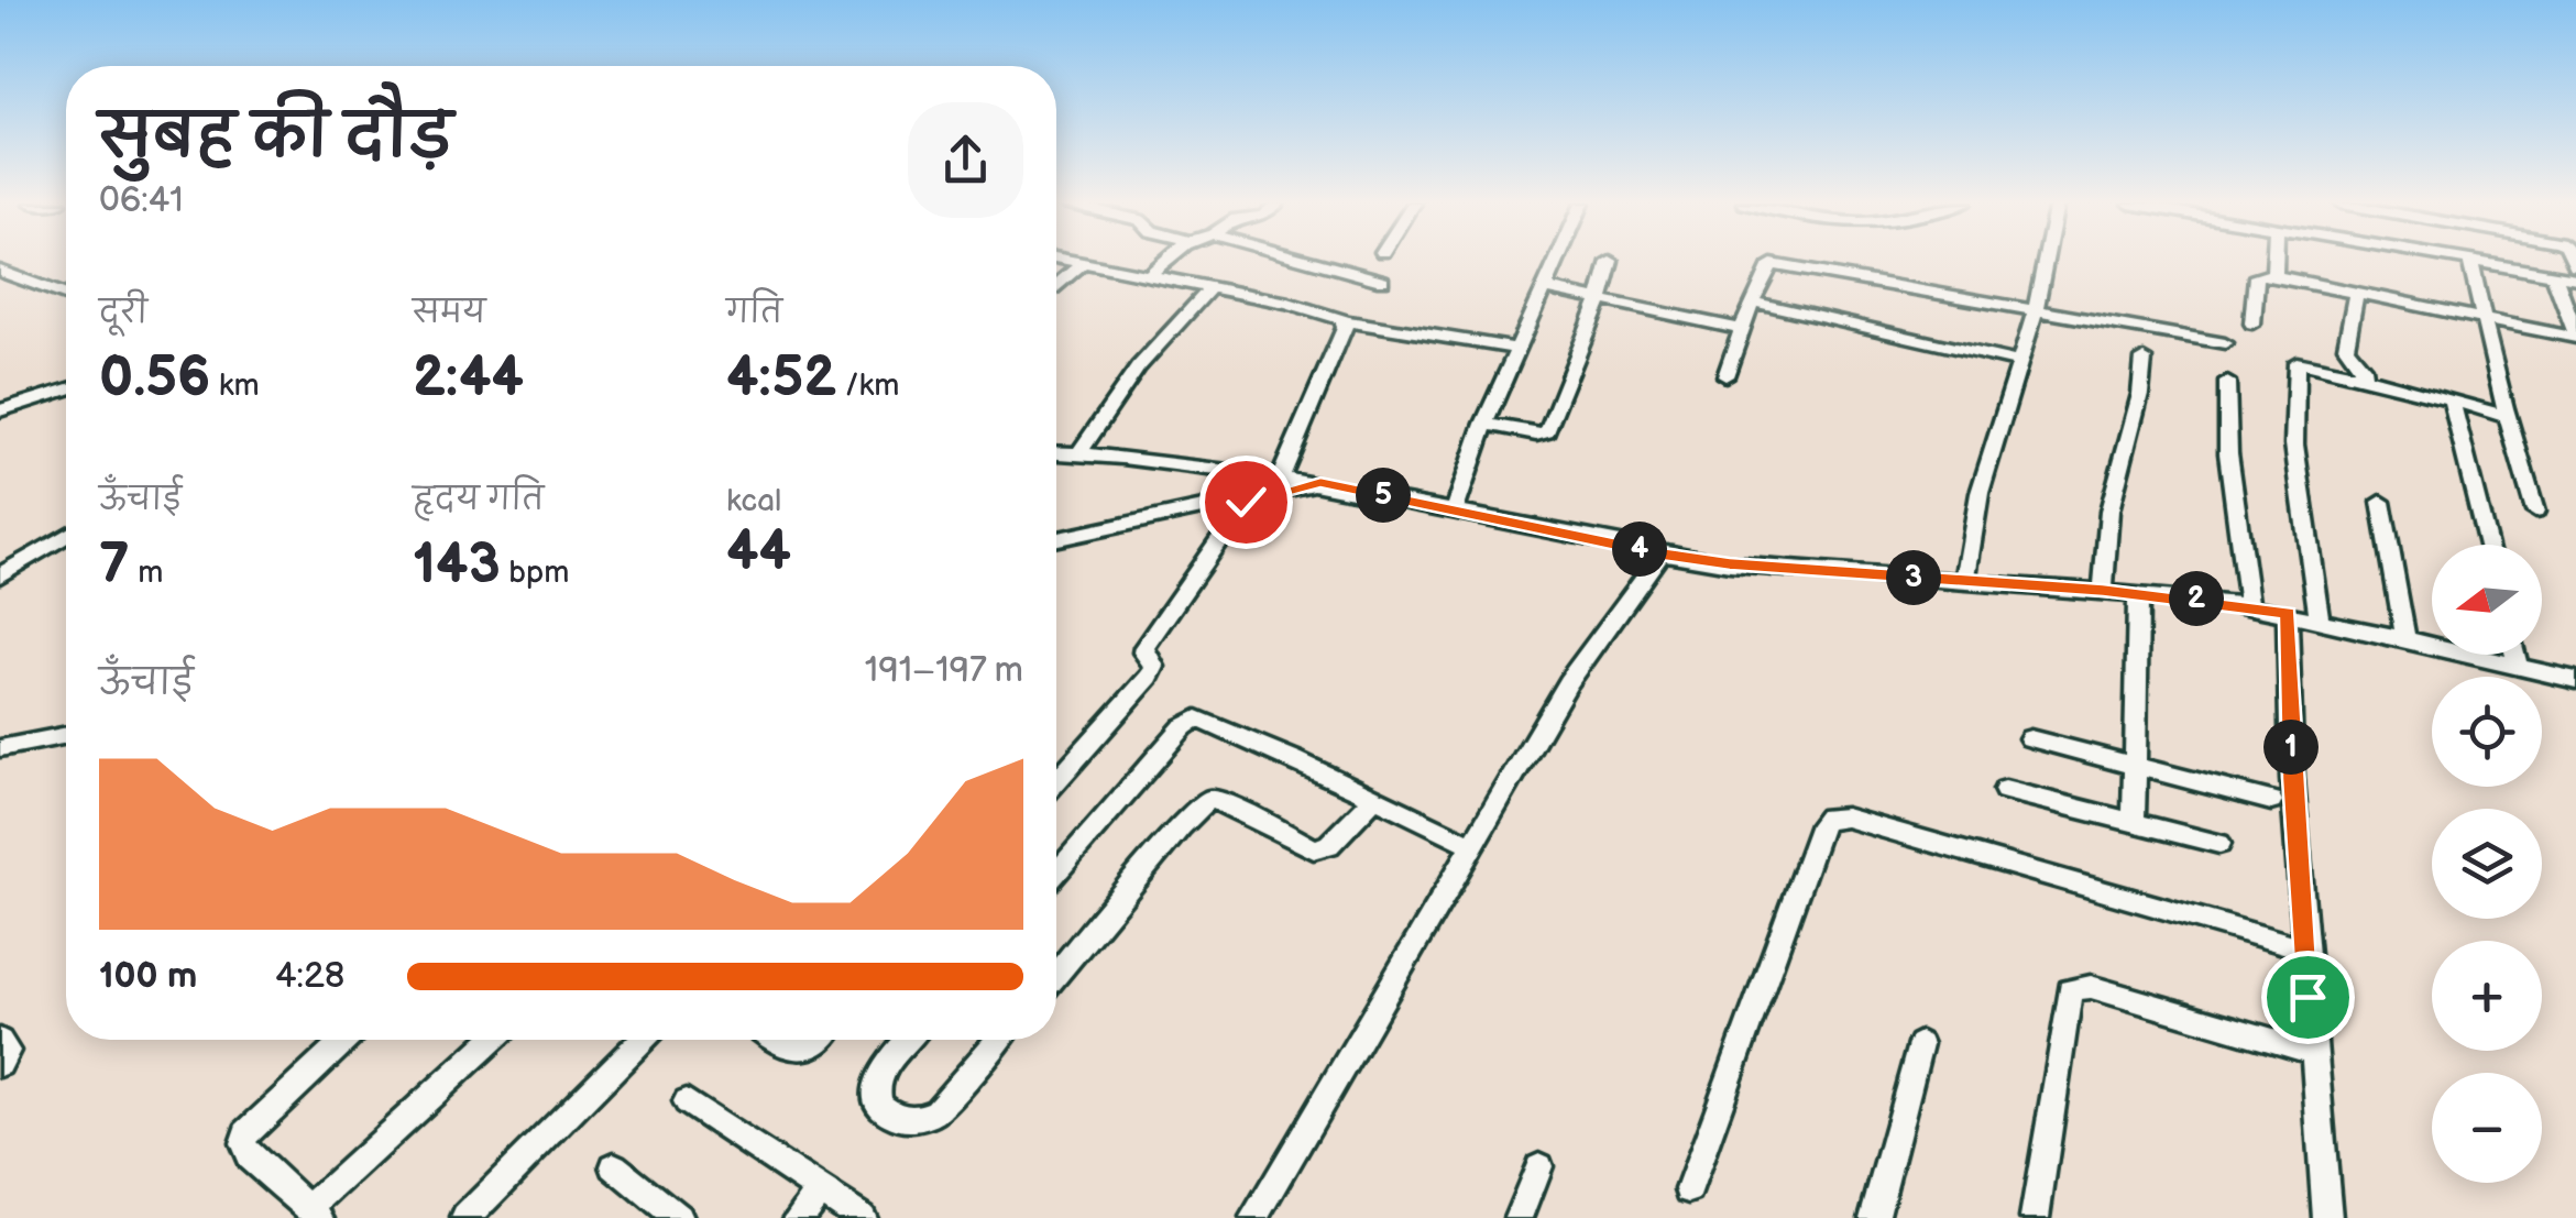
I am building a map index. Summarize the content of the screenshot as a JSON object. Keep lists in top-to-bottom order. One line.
{"north":"left","page":{"heading":["सुबह की दौड़","06:41"],"stats":[["दूरी","0.56 km"],["समय","2:44"],["गति","4:52 /km"],["ऊँचाई","7 m"],["हृदय गति","143 bpm"],["kcal","44"]],"pins":["5","4","3","2","1"],"map_buttons":["+","−"],"chart":["ऊँचाई","191–197 m"],"list":[{"name":"100 m","note":"4:28"}]}}
